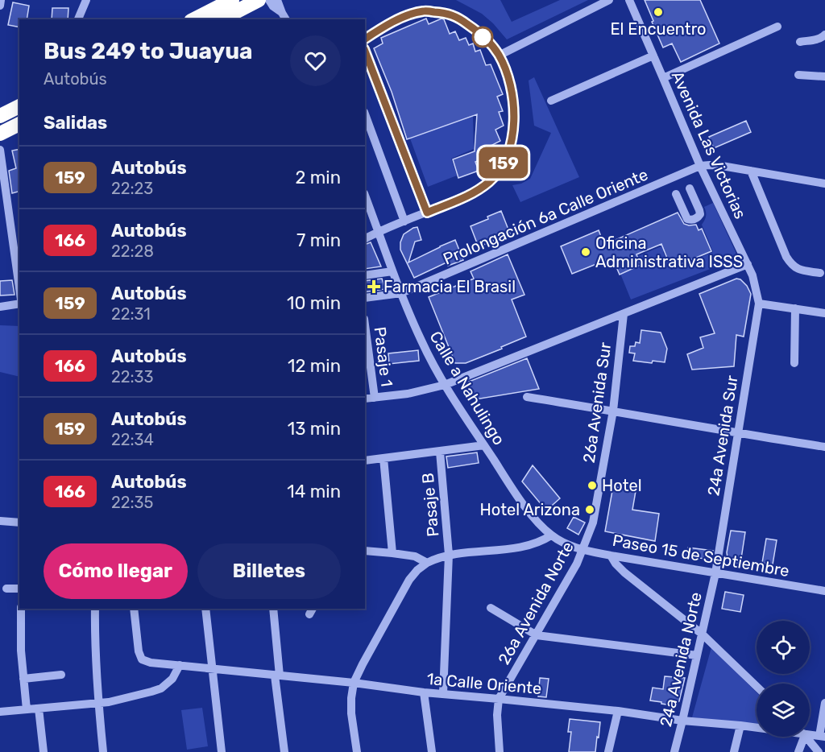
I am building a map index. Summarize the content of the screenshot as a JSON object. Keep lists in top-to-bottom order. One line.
{"streets":{"street":["Avenida Las Victorias","Prolongación 6a Calle Oriente","Pasaje 1","Calle a Nahulingo","26a Avenida Sur","24a Avenida Sur","Pasaje B","Paseo 15 de Septiembre","26a Avenida Norte","24a Avenida Norte","1a Calle Oriente"]},"crossings":[["Avenida Las Victorias","Prolongación 6a Calle Oriente"],["Avenida Las Victorias","24a Avenida Sur"],["Prolongación 6a Calle Oriente","Calle a Nahulingo"],["Calle a Nahulingo","Paseo 15 de Septiembre"],["26a Avenida Sur","26a Avenida Norte"],["24a Avenida Sur","Paseo 15 de Septiembre"],["24a Avenida Sur","24a Avenida Norte"],["Pasaje B","1a Calle Oriente"],["Paseo 15 de Septiembre","26a Avenida Norte"],["Paseo 15 de Septiembre","24a Avenida Norte"],["26a Avenida Norte","1a Calle Oriente"],["24a Avenida Norte","1a Calle Oriente"]],"places":{"other":["El Encuentro","Oficina Administrativa ISSS","Hotel","Hotel Arizona"],"health":["Farmacia El Brasil"]},"lines":["bus line 159"],"page":{"on_map":"159","heading":[["Bus 249 to Juayua","Autobús"],"Salidas"],"list":[{"mark":"159","name":"Autobús","note":"22:23","value":"2 min"},{"mark":"166","name":"Autobús","note":"22:28","value":"7 min"},{"mark":"159","name":"Autobús","note":"22:31","value":"10 min"},{"mark":"166","name":"Autobús","note":"22:33","value":"12 min"},{"mark":"159","name":"Autobús","note":"22:34","value":"13 min"},{"mark":"166","name":"Autobús","note":"22:35","value":"14 min"}],"buttons":["Cómo llegar","Billetes"]}}
